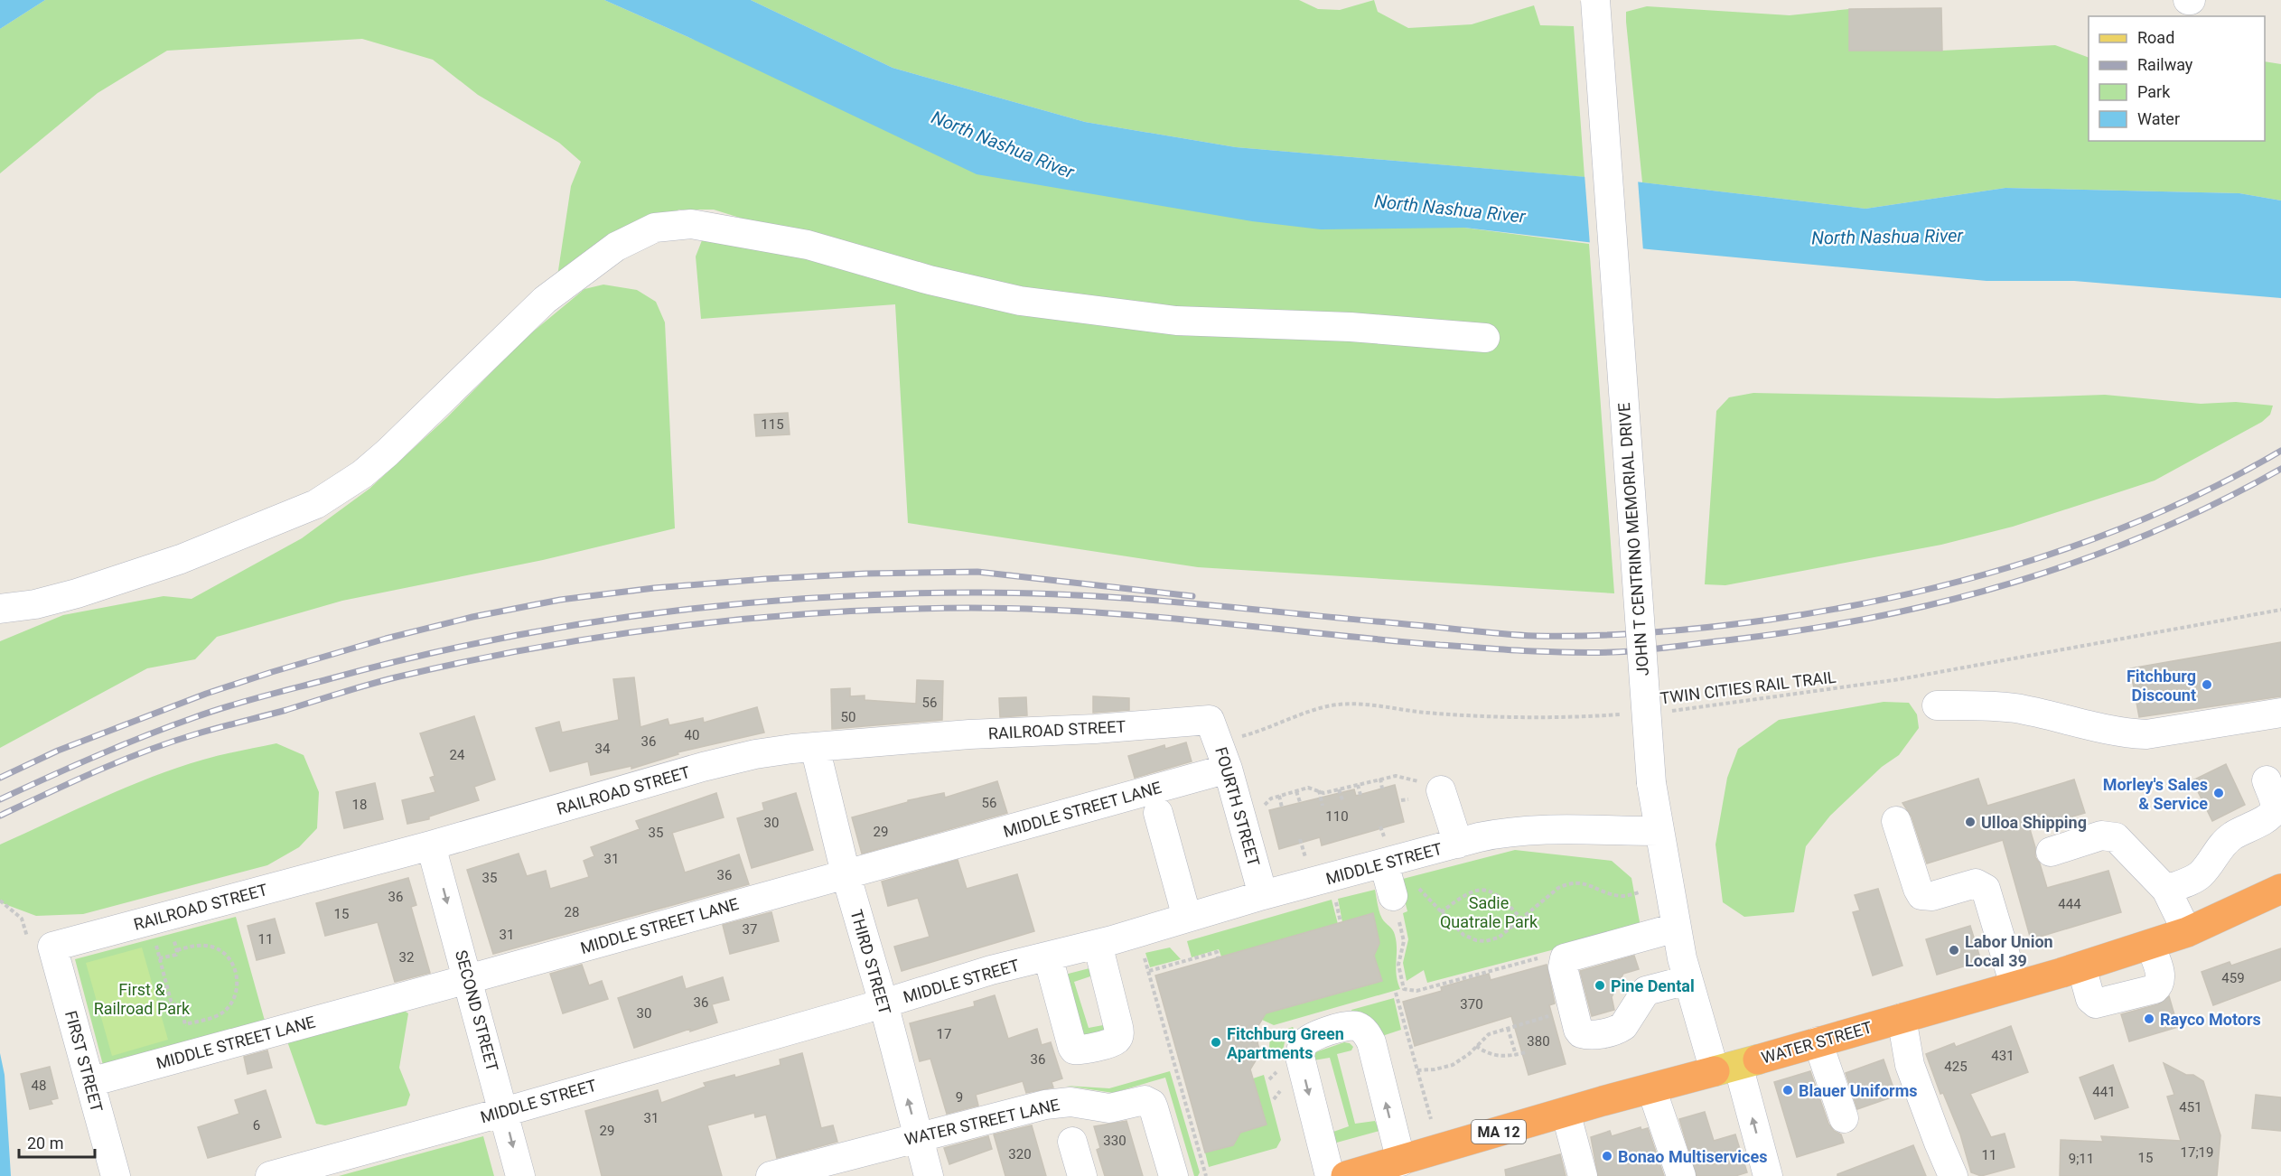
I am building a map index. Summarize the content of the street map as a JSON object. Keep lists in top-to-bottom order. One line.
{"streets":{"highway":["WATER STREET","MA 12"],"street":["JOHN T CENTRINO MEMORIAL DRIVE","RAILROAD STREET","FOURTH STREET","MIDDLE STREET LANE","MIDDLE STREET","THIRD STREET","SECOND STREET","FIRST STREET","WATER STREET LANE"],"path":["TWIN CITIES RAIL TRAIL"]},"crossings":[["JOHN T CENTRINO MEMORIAL DRIVE","MIDDLE STREET"],["JOHN T CENTRINO MEMORIAL DRIVE","WATER STREET"],["RAILROAD STREET","FOURTH STREET"],["RAILROAD STREET","MIDDLE STREET LANE"],["RAILROAD STREET","THIRD STREET"],["RAILROAD STREET","SECOND STREET"],["RAILROAD STREET","FIRST STREET"],["FOURTH STREET","MIDDLE STREET LANE"],["FOURTH STREET","MIDDLE STREET"],["MIDDLE STREET LANE","THIRD STREET"],["MIDDLE STREET LANE","SECOND STREET"],["MIDDLE STREET LANE","FIRST STREET"],["MIDDLE STREET","THIRD STREET"],["MIDDLE STREET","SECOND STREET"],["THIRD STREET","WATER STREET LANE"]],"one_way":["SECOND STREET"],"water":["North Nashua River"],"parks":["Sadie Quatrale Park","First & Railroad Park"],"places":["Fitchburg Discount","Morley's Sales & Service","Ulloa Shipping","Labor Union Local 39","Pine Dental","Rayco Motors","Fitchburg Green Apartments","Blauer Uniforms","Bonao Multiservices"],"house_numbers":["115","56","50","40","36","34","24","56","18","110","30","29","35","31","36","35","36","444","28","15","37","31","11","32","459","36","370","30","17","380","431","36","425","48","441","9","451","31","6","29","330","17;19","320","11","15","9;11"],"legend":["Road","Railway","Park","Water"],"scale_bar":"20 m"}
